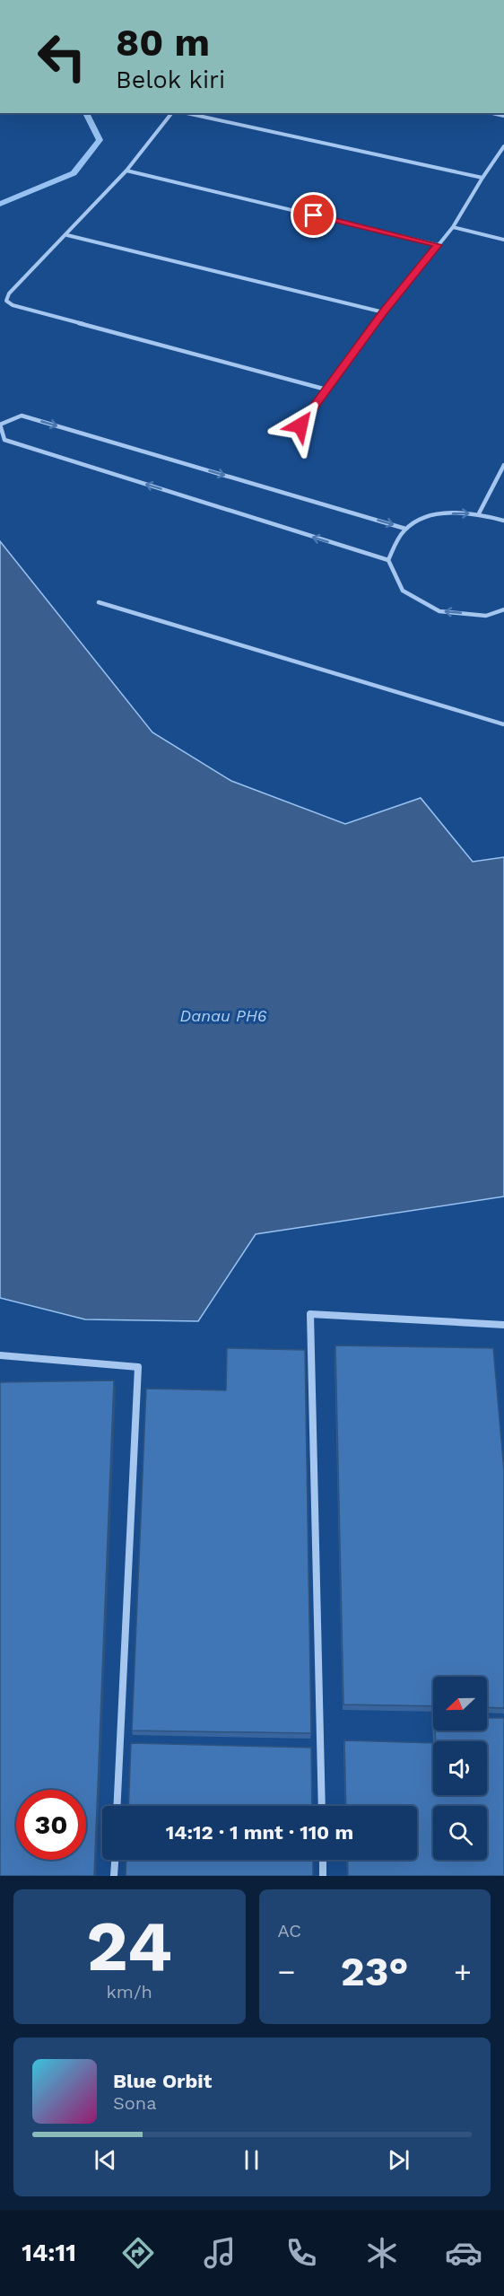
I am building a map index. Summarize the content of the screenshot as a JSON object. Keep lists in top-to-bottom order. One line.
{"water":["Danau PH6"],"north":"left","page":{"turn":["80 m","Belok kiri"],"limit":"30","trip":"14:12 · 1 mnt · 110 m","tile":[["24","km/h"],"AC"],"heat":["−","23°","+"],"song":["Blue Orbit","Sona"],"tabs":"14:11"}}
